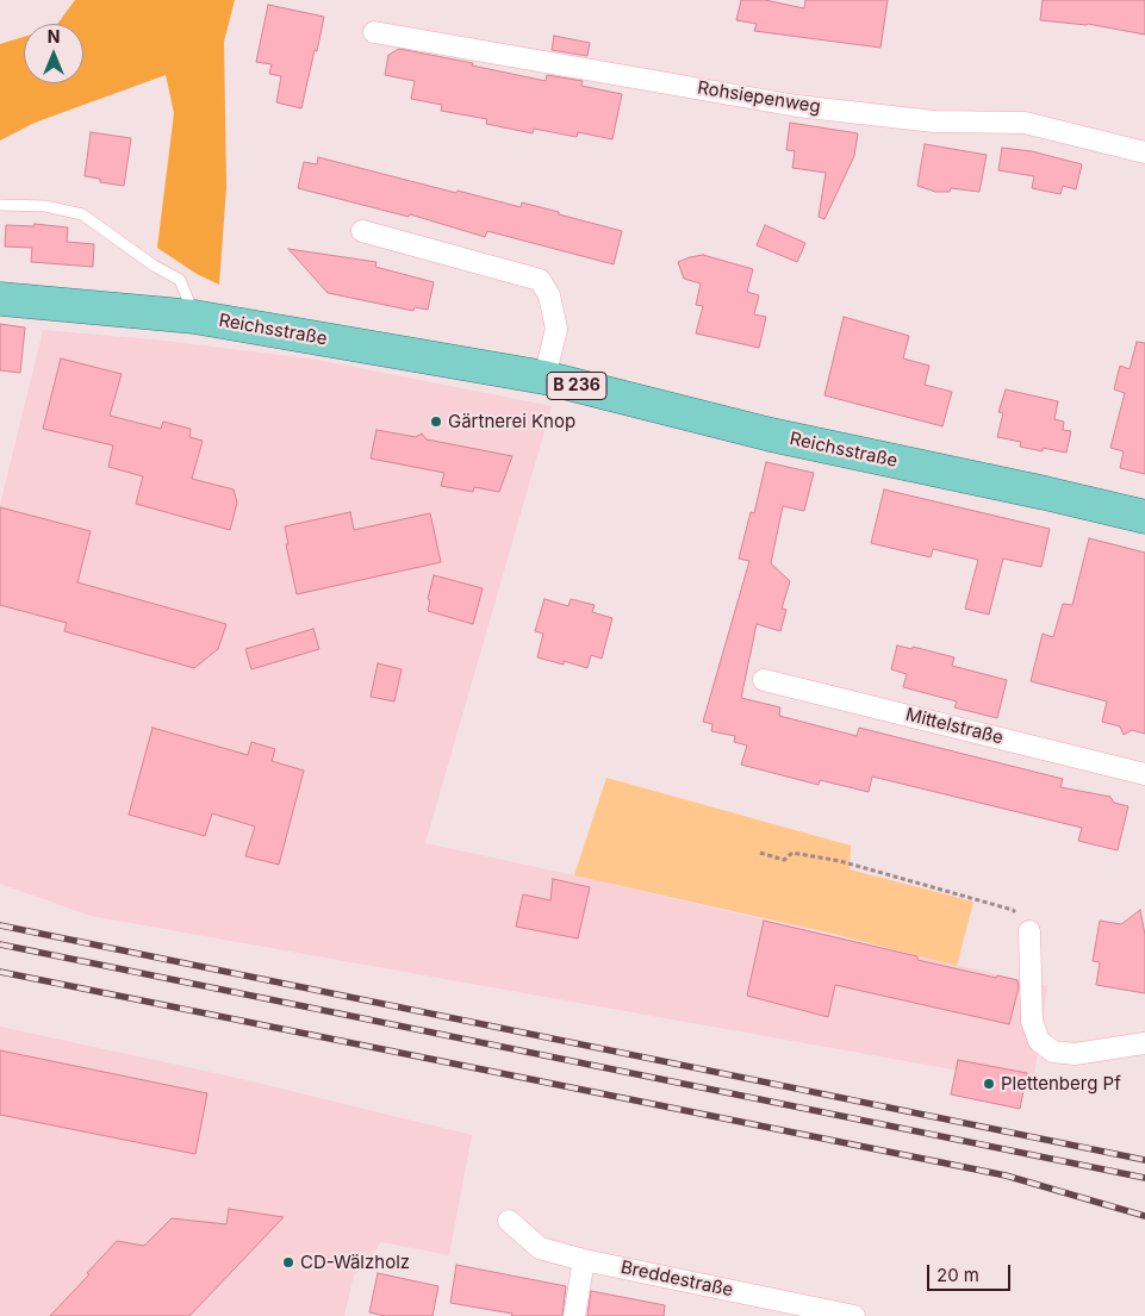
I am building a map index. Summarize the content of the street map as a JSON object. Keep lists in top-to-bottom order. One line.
{"streets":{"main road":["Reichsstraße","B 236"],"street":["Rohsiepenweg","Mittelstraße","Breddestraße"]},"places":["Gärtnerei Knop","Plettenberg Pf","CD-Wälzholz"],"scale_bar":"20 m","north":"top"}
